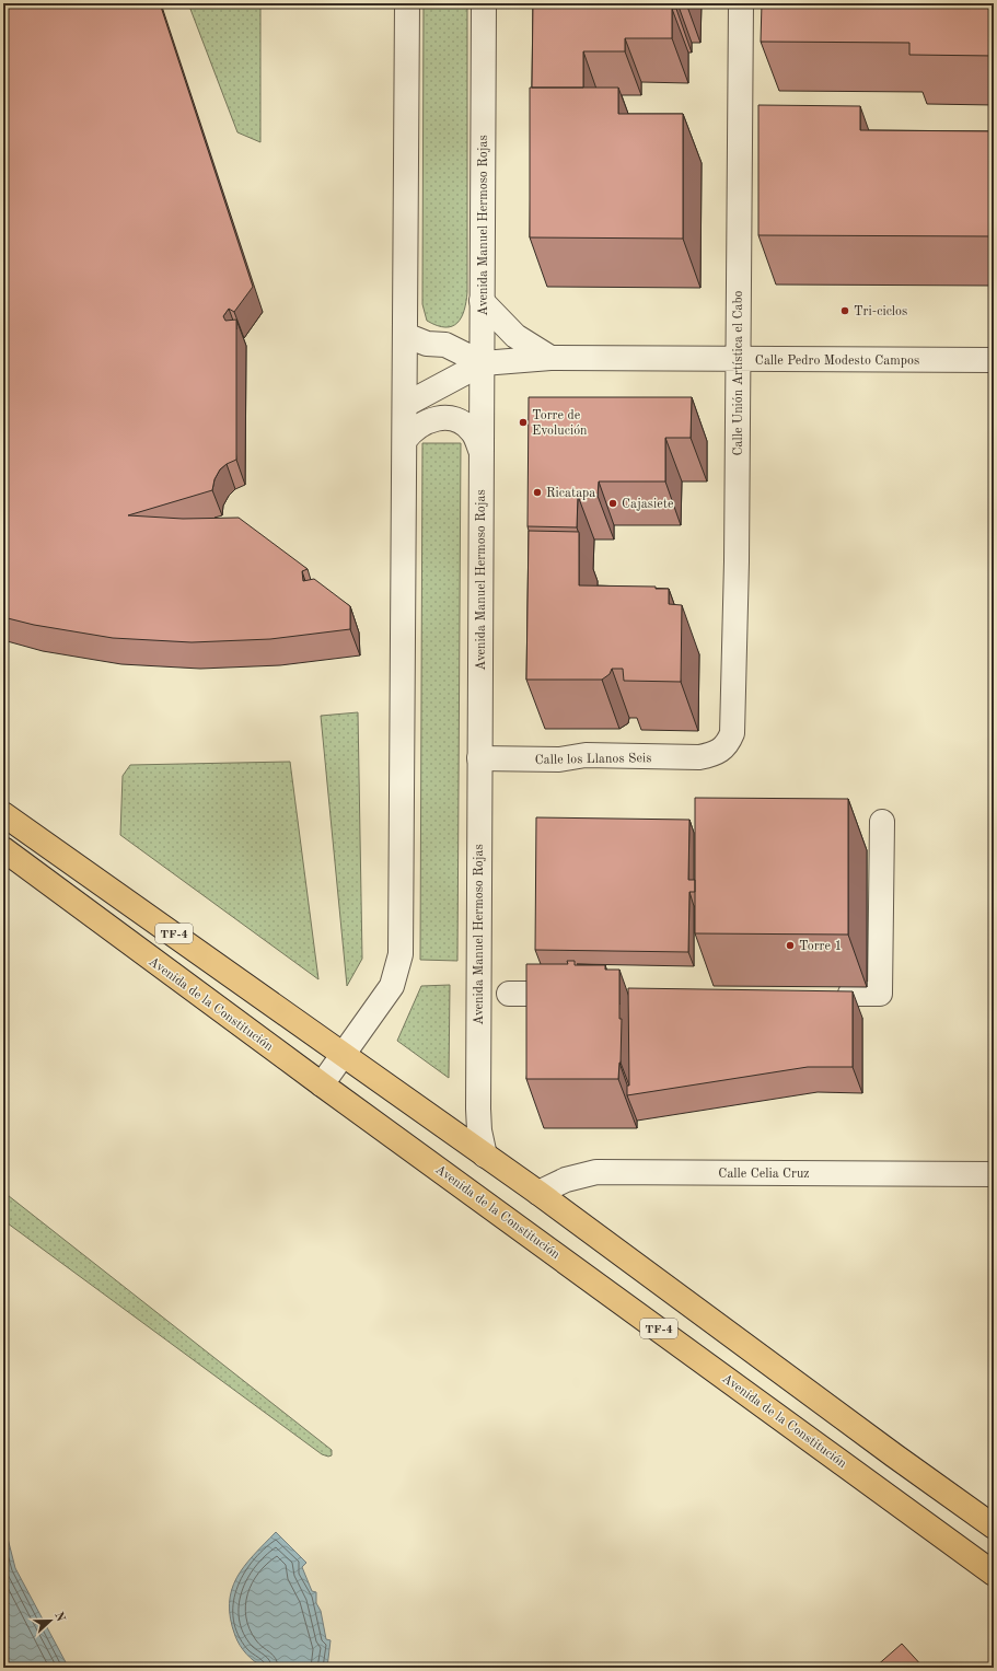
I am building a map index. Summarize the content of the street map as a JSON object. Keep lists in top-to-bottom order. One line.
{"streets":{"main road":["TF-4","Avenida de la Constitución"],"street":["Avenida Manuel Hermoso Rojas","Calle Pedro Modesto Campos","Calle Unión Artística el Cabo","Calle los Llanos Seis","Calle Celia Cruz"]},"crossings":[["Avenida Manuel Hermoso Rojas","Calle Pedro Modesto Campos"],["Avenida Manuel Hermoso Rojas","Calle los Llanos Seis"],["Avenida Manuel Hermoso Rojas","TF-4"],["Calle Pedro Modesto Campos","Calle Unión Artística el Cabo"],["Calle Unión Artística el Cabo","Calle los Llanos Seis"],["TF-4","Calle Celia Cruz"]],"places":["Tri-ciclos","Torre de Evolución","Ricatapa","Cajasiete","Torre 1"],"north":"right"}
